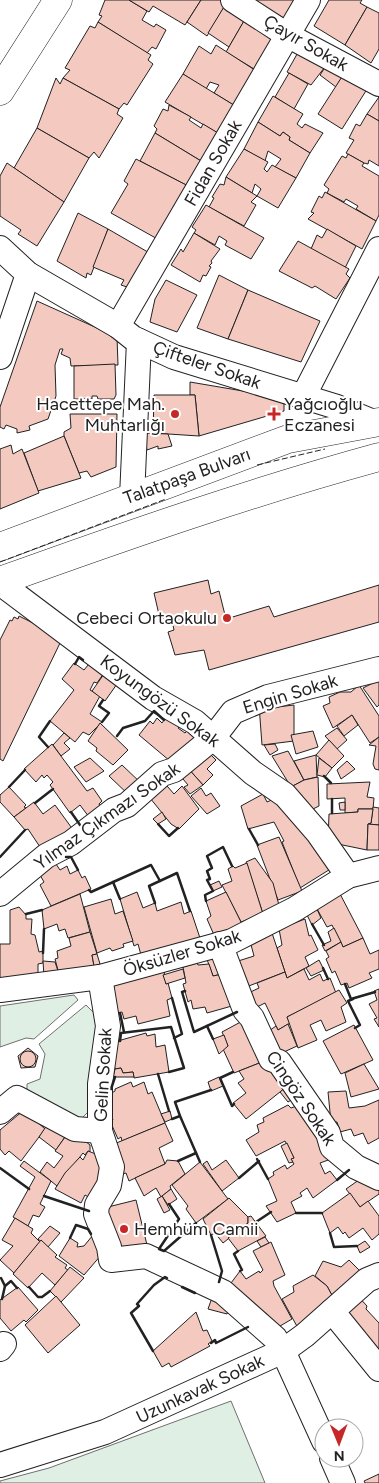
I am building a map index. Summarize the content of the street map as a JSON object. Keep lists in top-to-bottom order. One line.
{"streets":{"main road":["Talatpaşa Bulvarı"],"street":["Çayır Sokak","Fidan Sokak","Çifteler Sokak","Engin Sokak","Koyungözü Sokak","Yılmaz Çıkmazı Sokak","Öksüzler Sokak","Gelin Sokak","Cingöz Sokak","Uzunkavak Sokak"]},"crossings":[["Çayır Sokak","Fidan Sokak"],["Fidan Sokak","Çifteler Sokak"],["Çifteler Sokak","Talatpaşa Bulvarı"],["Talatpaşa Bulvarı","Koyungözü Sokak"],["Engin Sokak","Koyungözü Sokak"],["Engin Sokak","Yılmaz Çıkmazı Sokak"],["Koyungözü Sokak","Yılmaz Çıkmazı Sokak"],["Koyungözü Sokak","Öksüzler Sokak"],["Öksüzler Sokak","Gelin Sokak"],["Öksüzler Sokak","Cingöz Sokak"],["Gelin Sokak","Uzunkavak Sokak"]],"places":{"other":["Hacettepe Mah. Muhtarlığı","Cebeci Ortaokulu","Hemhüm Camii"],"health":["Yağcıoğlu Eczanesi"]},"north":"bottom"}
